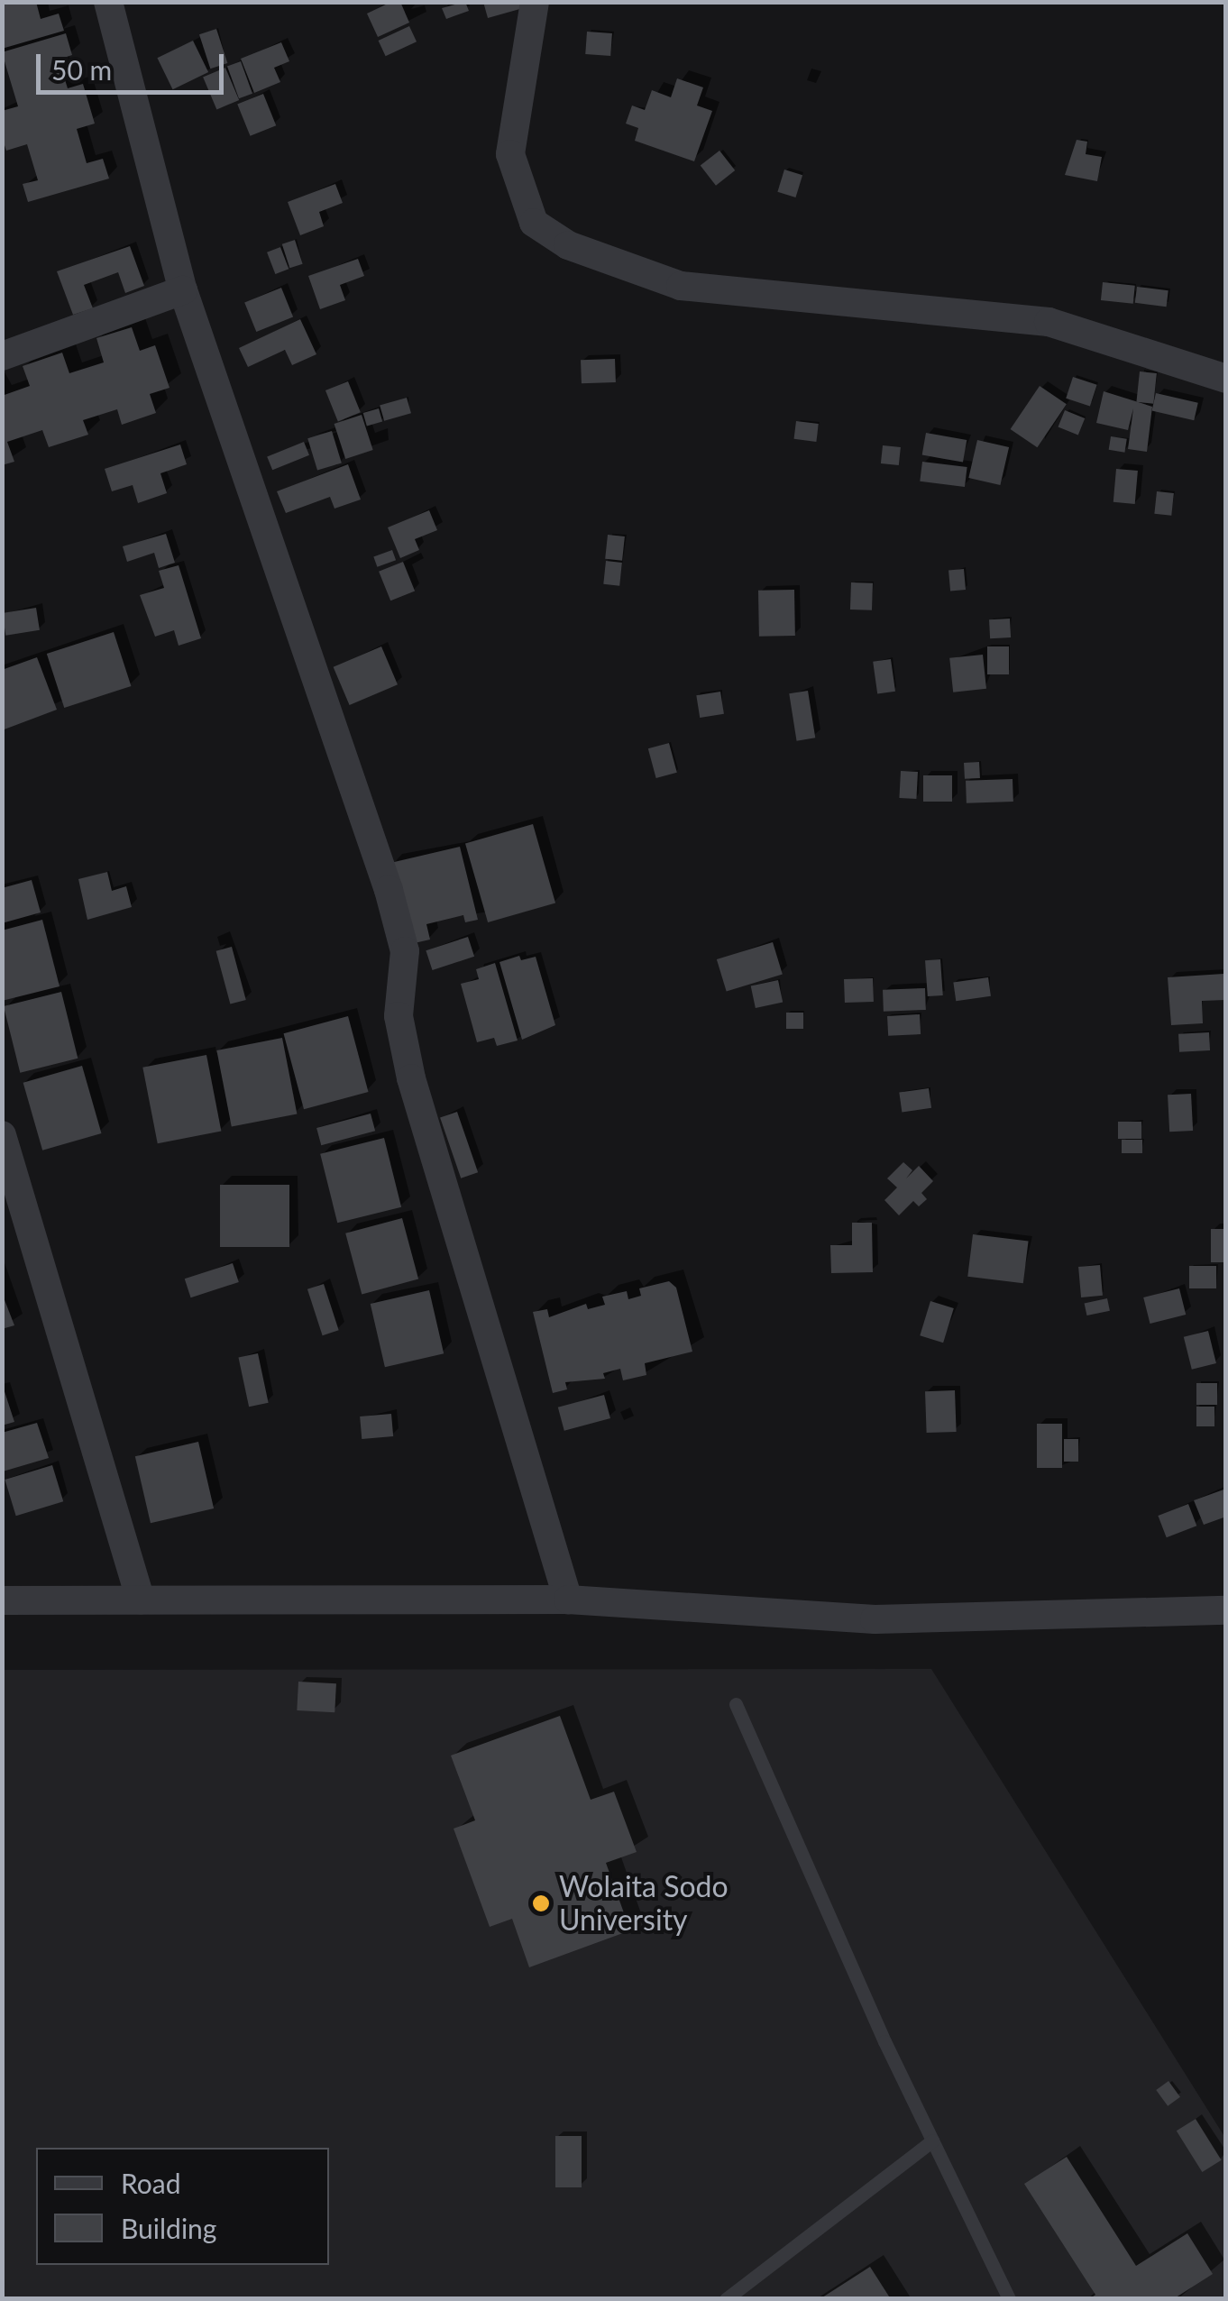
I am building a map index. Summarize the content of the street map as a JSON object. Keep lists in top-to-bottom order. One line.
{"places":["Wolaita Sodo University"],"legend":["Road","Building"],"scale_bar":"50 m"}
